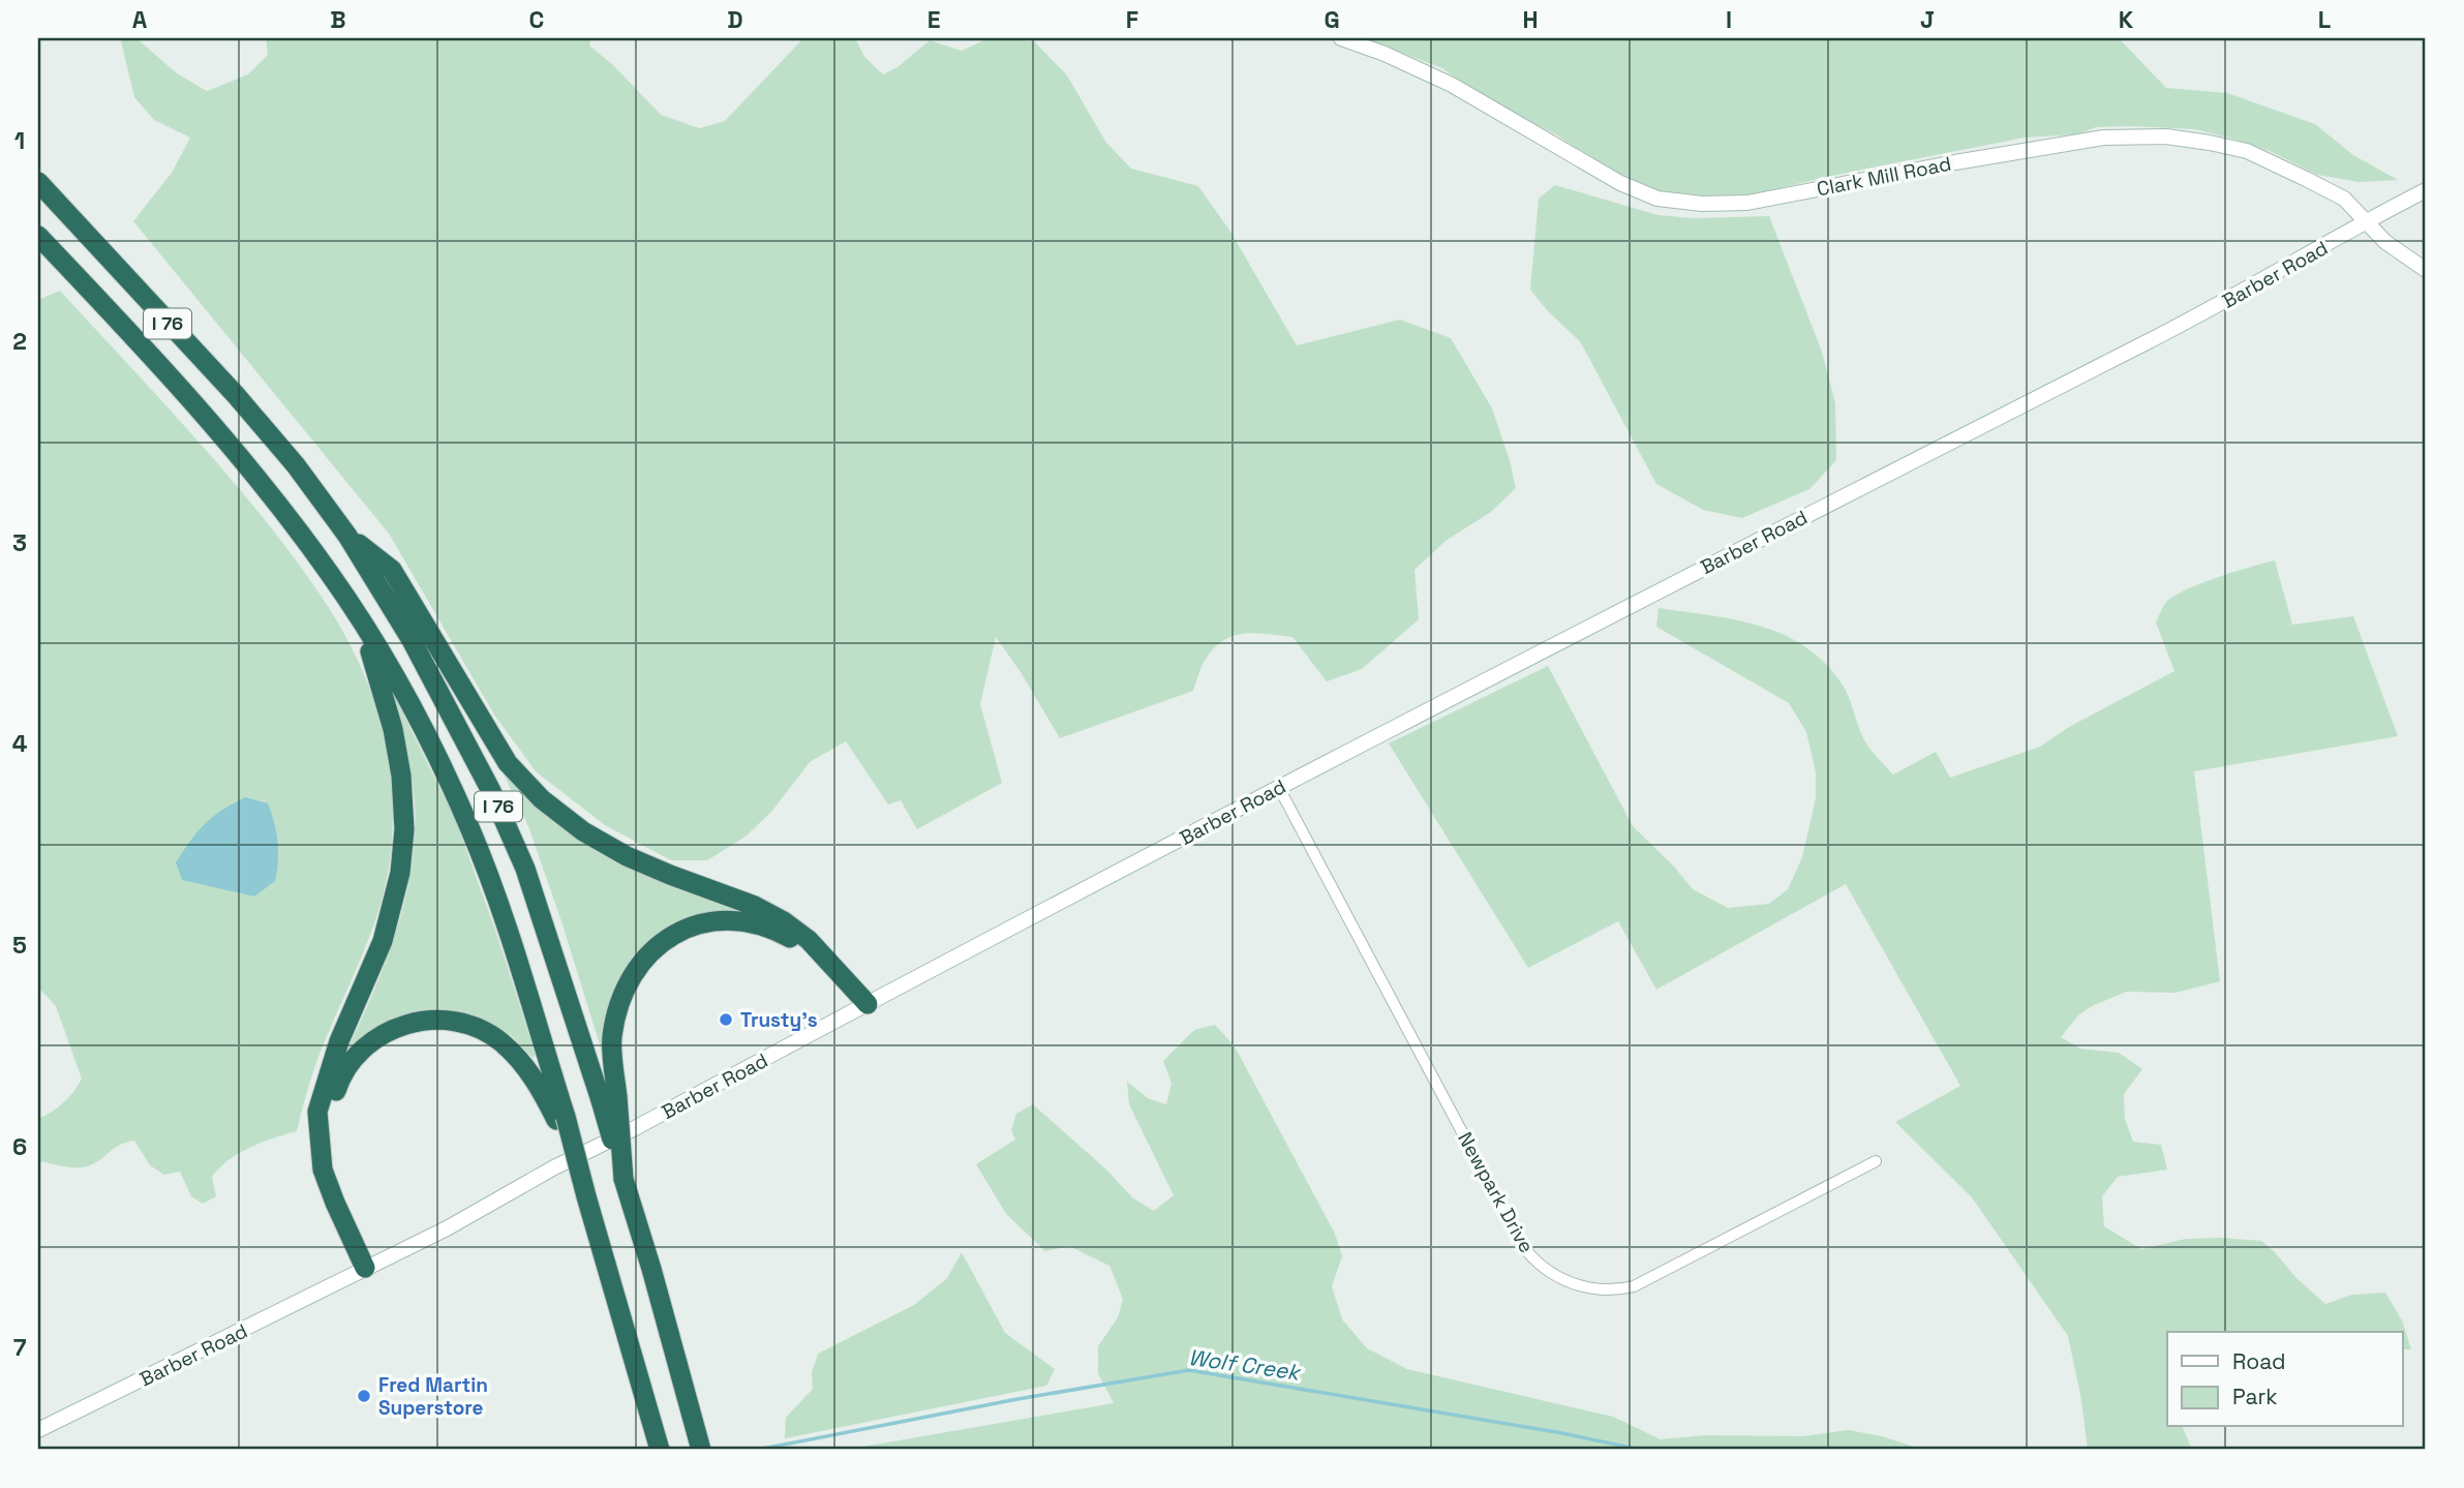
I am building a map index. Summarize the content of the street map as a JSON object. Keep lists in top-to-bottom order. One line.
{"streets":{"highway":["I 76"],"main road":["Clark Mill Road","Barber Road"],"street":["Newpark Drive"]},"crossings":[["Clark Mill Road","Barber Road"],["Barber Road","Newpark Drive"]],"water":["Wolf Creek"],"places":["Trusty's","Fred Martin Superstore"],"legend":["Road","Park"],"grid":{"columns":["A","B","C","D","E","F","G","H","I","J","K","L"],"rows":["1","2","3","4","5","6","7"]}}
